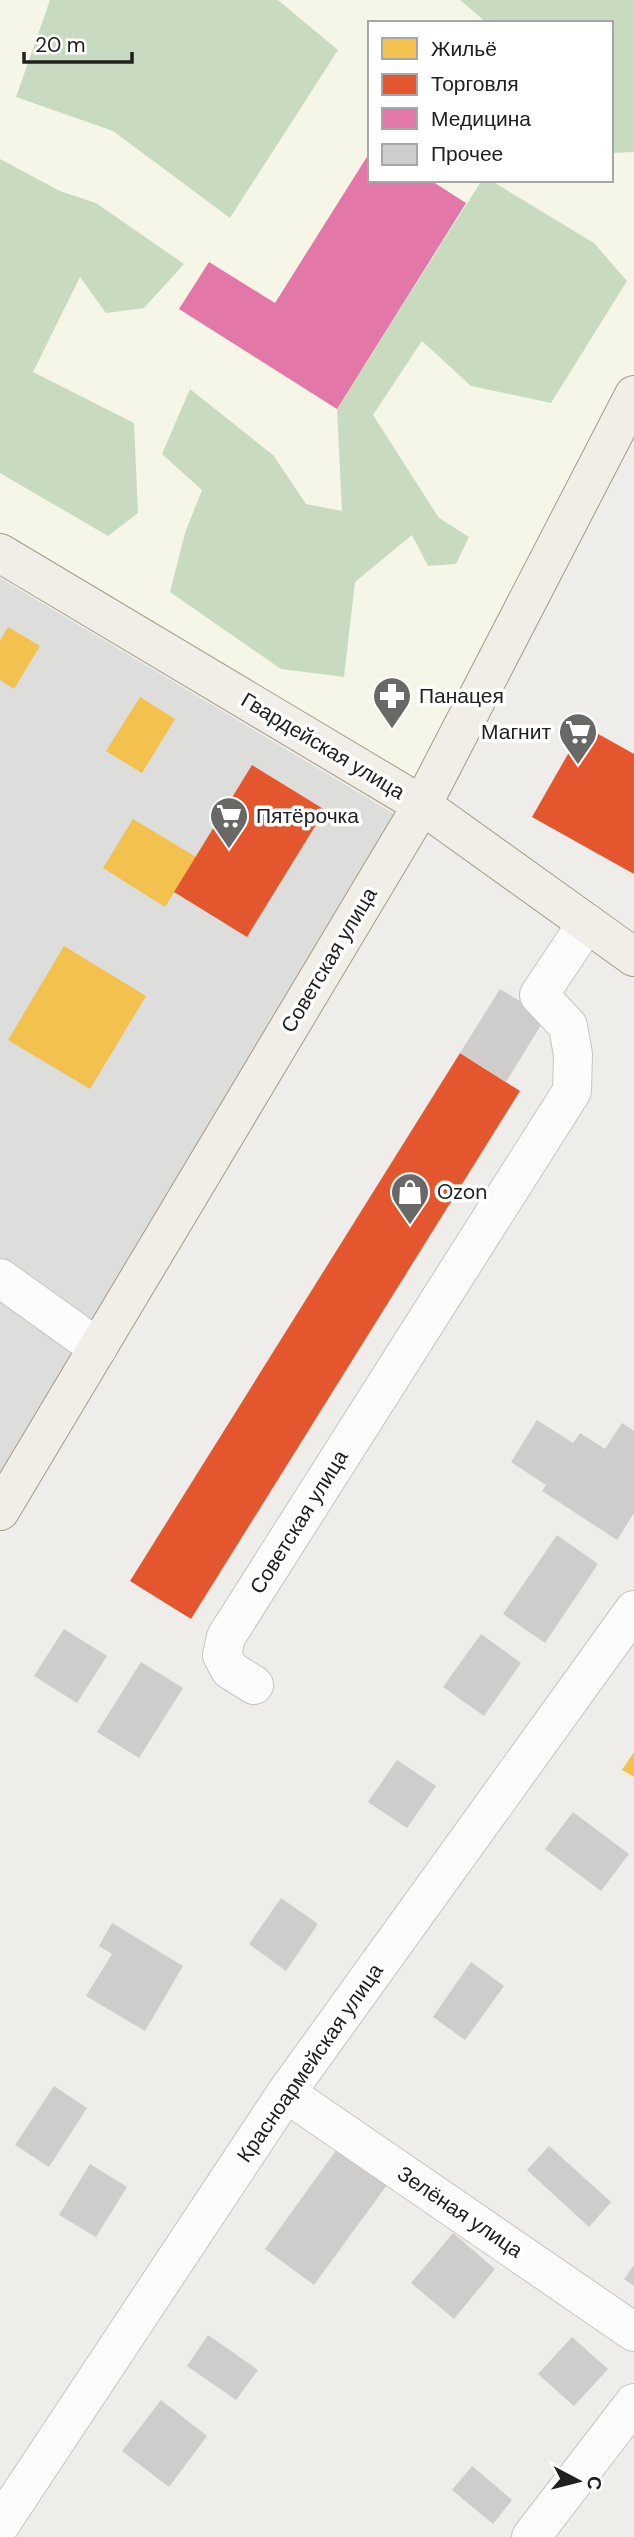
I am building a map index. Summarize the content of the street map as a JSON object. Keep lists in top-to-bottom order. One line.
{"streets":{"main road":["Гвардейская улица","Советская улица"],"street":["Красноармейская улица","Зелёная улица"]},"crossings":[["Гвардейская улица","Советская улица"],["Красноармейская улица","Зелёная улица"]],"places":{"pharmacy":["Панацея"],"supermarket":["Магнит","Пятёрочка"],"shop":["Ozon"]},"legend":["Жильё","Торговля","Медицина","Прочее"],"scale_bar":"20 m","north":"right"}
